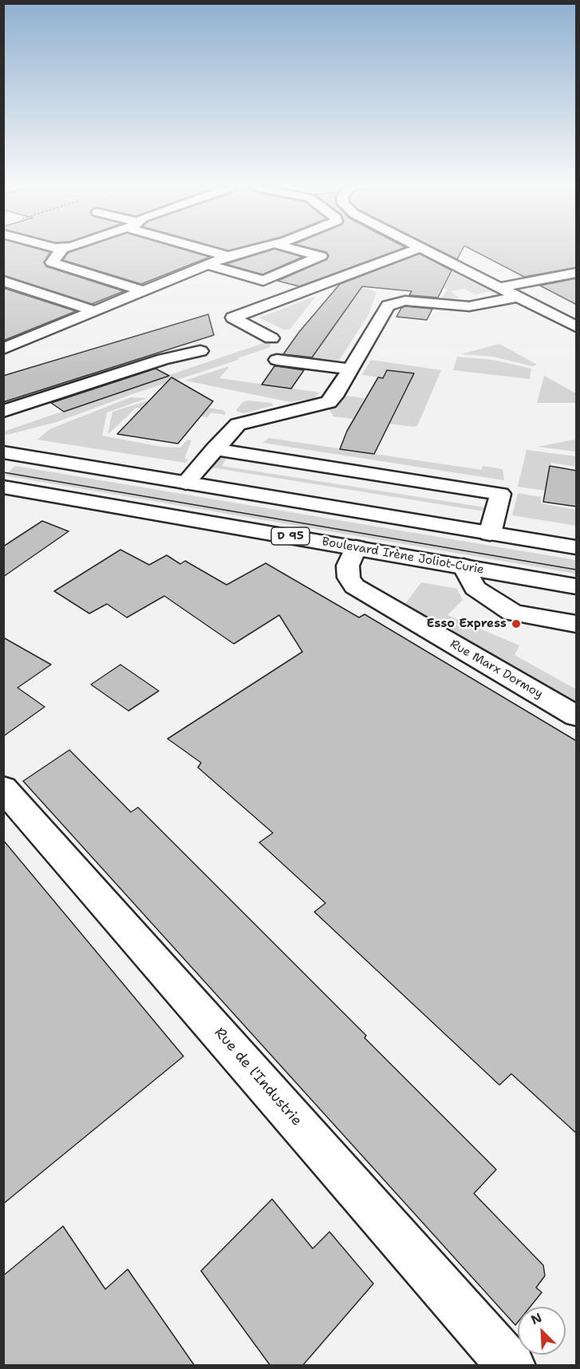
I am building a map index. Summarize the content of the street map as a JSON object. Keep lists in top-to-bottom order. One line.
{"streets":{"street":["D 95","Boulevard Irène Joliot-Curie","Rue Marx Dormoy","Rue de l'Industrie"]},"crossings":[["Boulevard Irène Joliot-Curie","Rue Marx Dormoy"]],"places":["Esso Express"],"north":"top left"}
